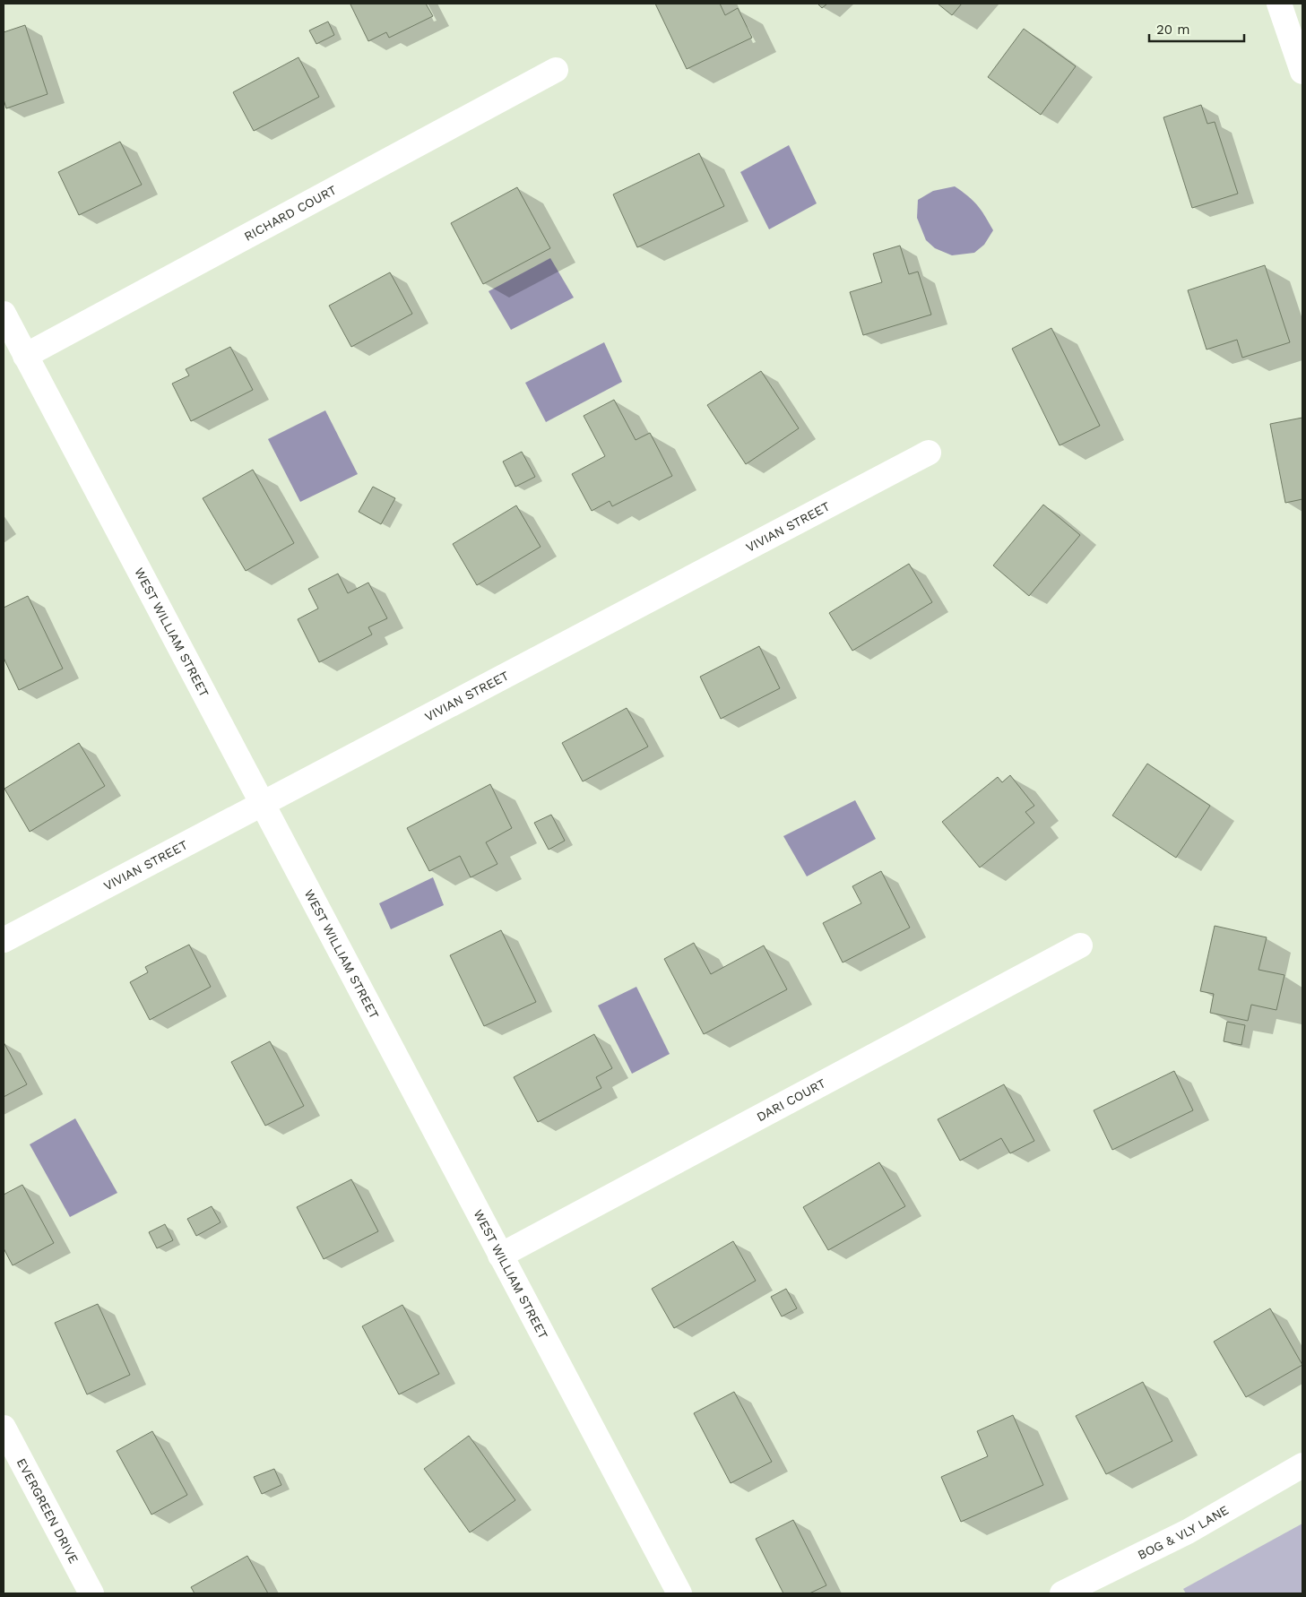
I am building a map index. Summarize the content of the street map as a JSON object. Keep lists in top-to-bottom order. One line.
{"streets":{"street":["RICHARD COURT","VIVIAN STREET","WEST WILLIAM STREET","DARI COURT","EVERGREEN DRIVE","BOG & VLY LANE"]},"crossings":[["RICHARD COURT","WEST WILLIAM STREET"],["VIVIAN STREET","WEST WILLIAM STREET"],["WEST WILLIAM STREET","DARI COURT"]],"scale_bar":"20 m"}
